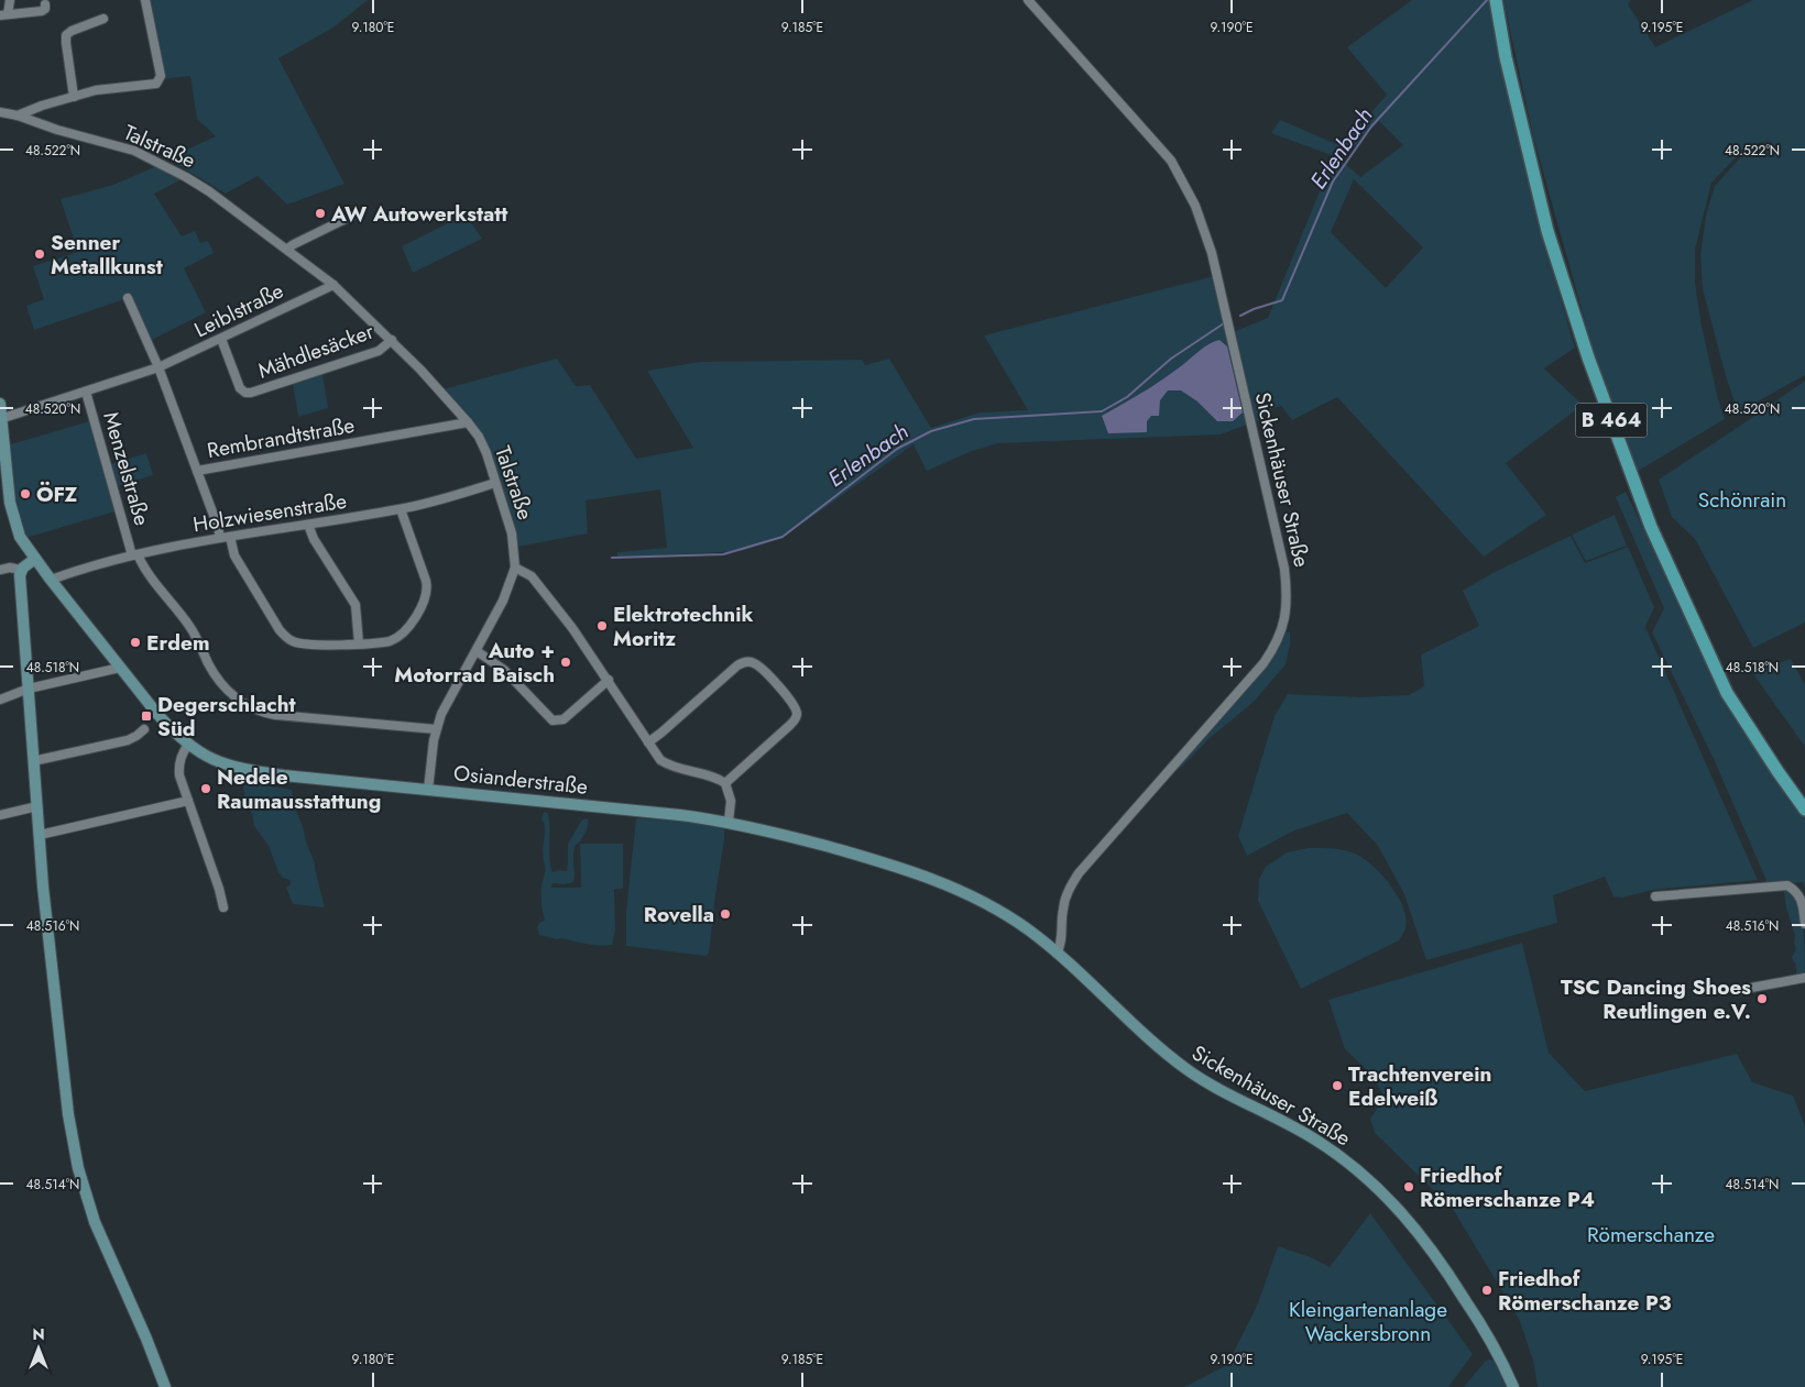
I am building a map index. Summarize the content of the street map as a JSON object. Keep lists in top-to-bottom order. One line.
{"streets":{"main road":["B 464"],"street":["Talstraße","Leiblstraße","Mähdlesäcker","Rembrandtstraße","Menzelstraße","Sickenhäuser Straße","Holzwiesenstraße","Osianderstraße"]},"crossings":[["Talstraße","Leiblstraße"],["Talstraße","Mähdlesäcker"],["Talstraße","Rembrandtstraße"],["Talstraße","Menzelstraße"],["Talstraße","Holzwiesenstraße"],["Talstraße","Osianderstraße"],["Leiblstraße","Mähdlesäcker"],["Leiblstraße","Menzelstraße"],["Leiblstraße","Osianderstraße"],["Menzelstraße","Holzwiesenstraße"],["Sickenhäuser Straße","Osianderstraße"],["Holzwiesenstraße","Osianderstraße"]],"water":["Erlenbach"],"parks":["Schönrain","Römerschanze","Kleingartenanlage Wackersbronn"],"places":{"other":["AW Autowerkstatt","Senner Metallkunst","ÖFZ","Elektrotechnik Moritz","Erdem","Auto + Motorrad Baisch","Nedele Raumausstattung","Rovella","TSC Dancing Shoes Reutlingen e.V.","Trachtenverein Edelweiß","Friedhof Römerschanze P4","Friedhof Römerschanze P3"],"transit":["Degerschlacht Süd"]},"north":"top","coordinates":["9.180°E","9.185°E","9.190°E","9.195°E","48.522°N","48.520°N","48.518°N","48.516°N","48.514°N"]}
